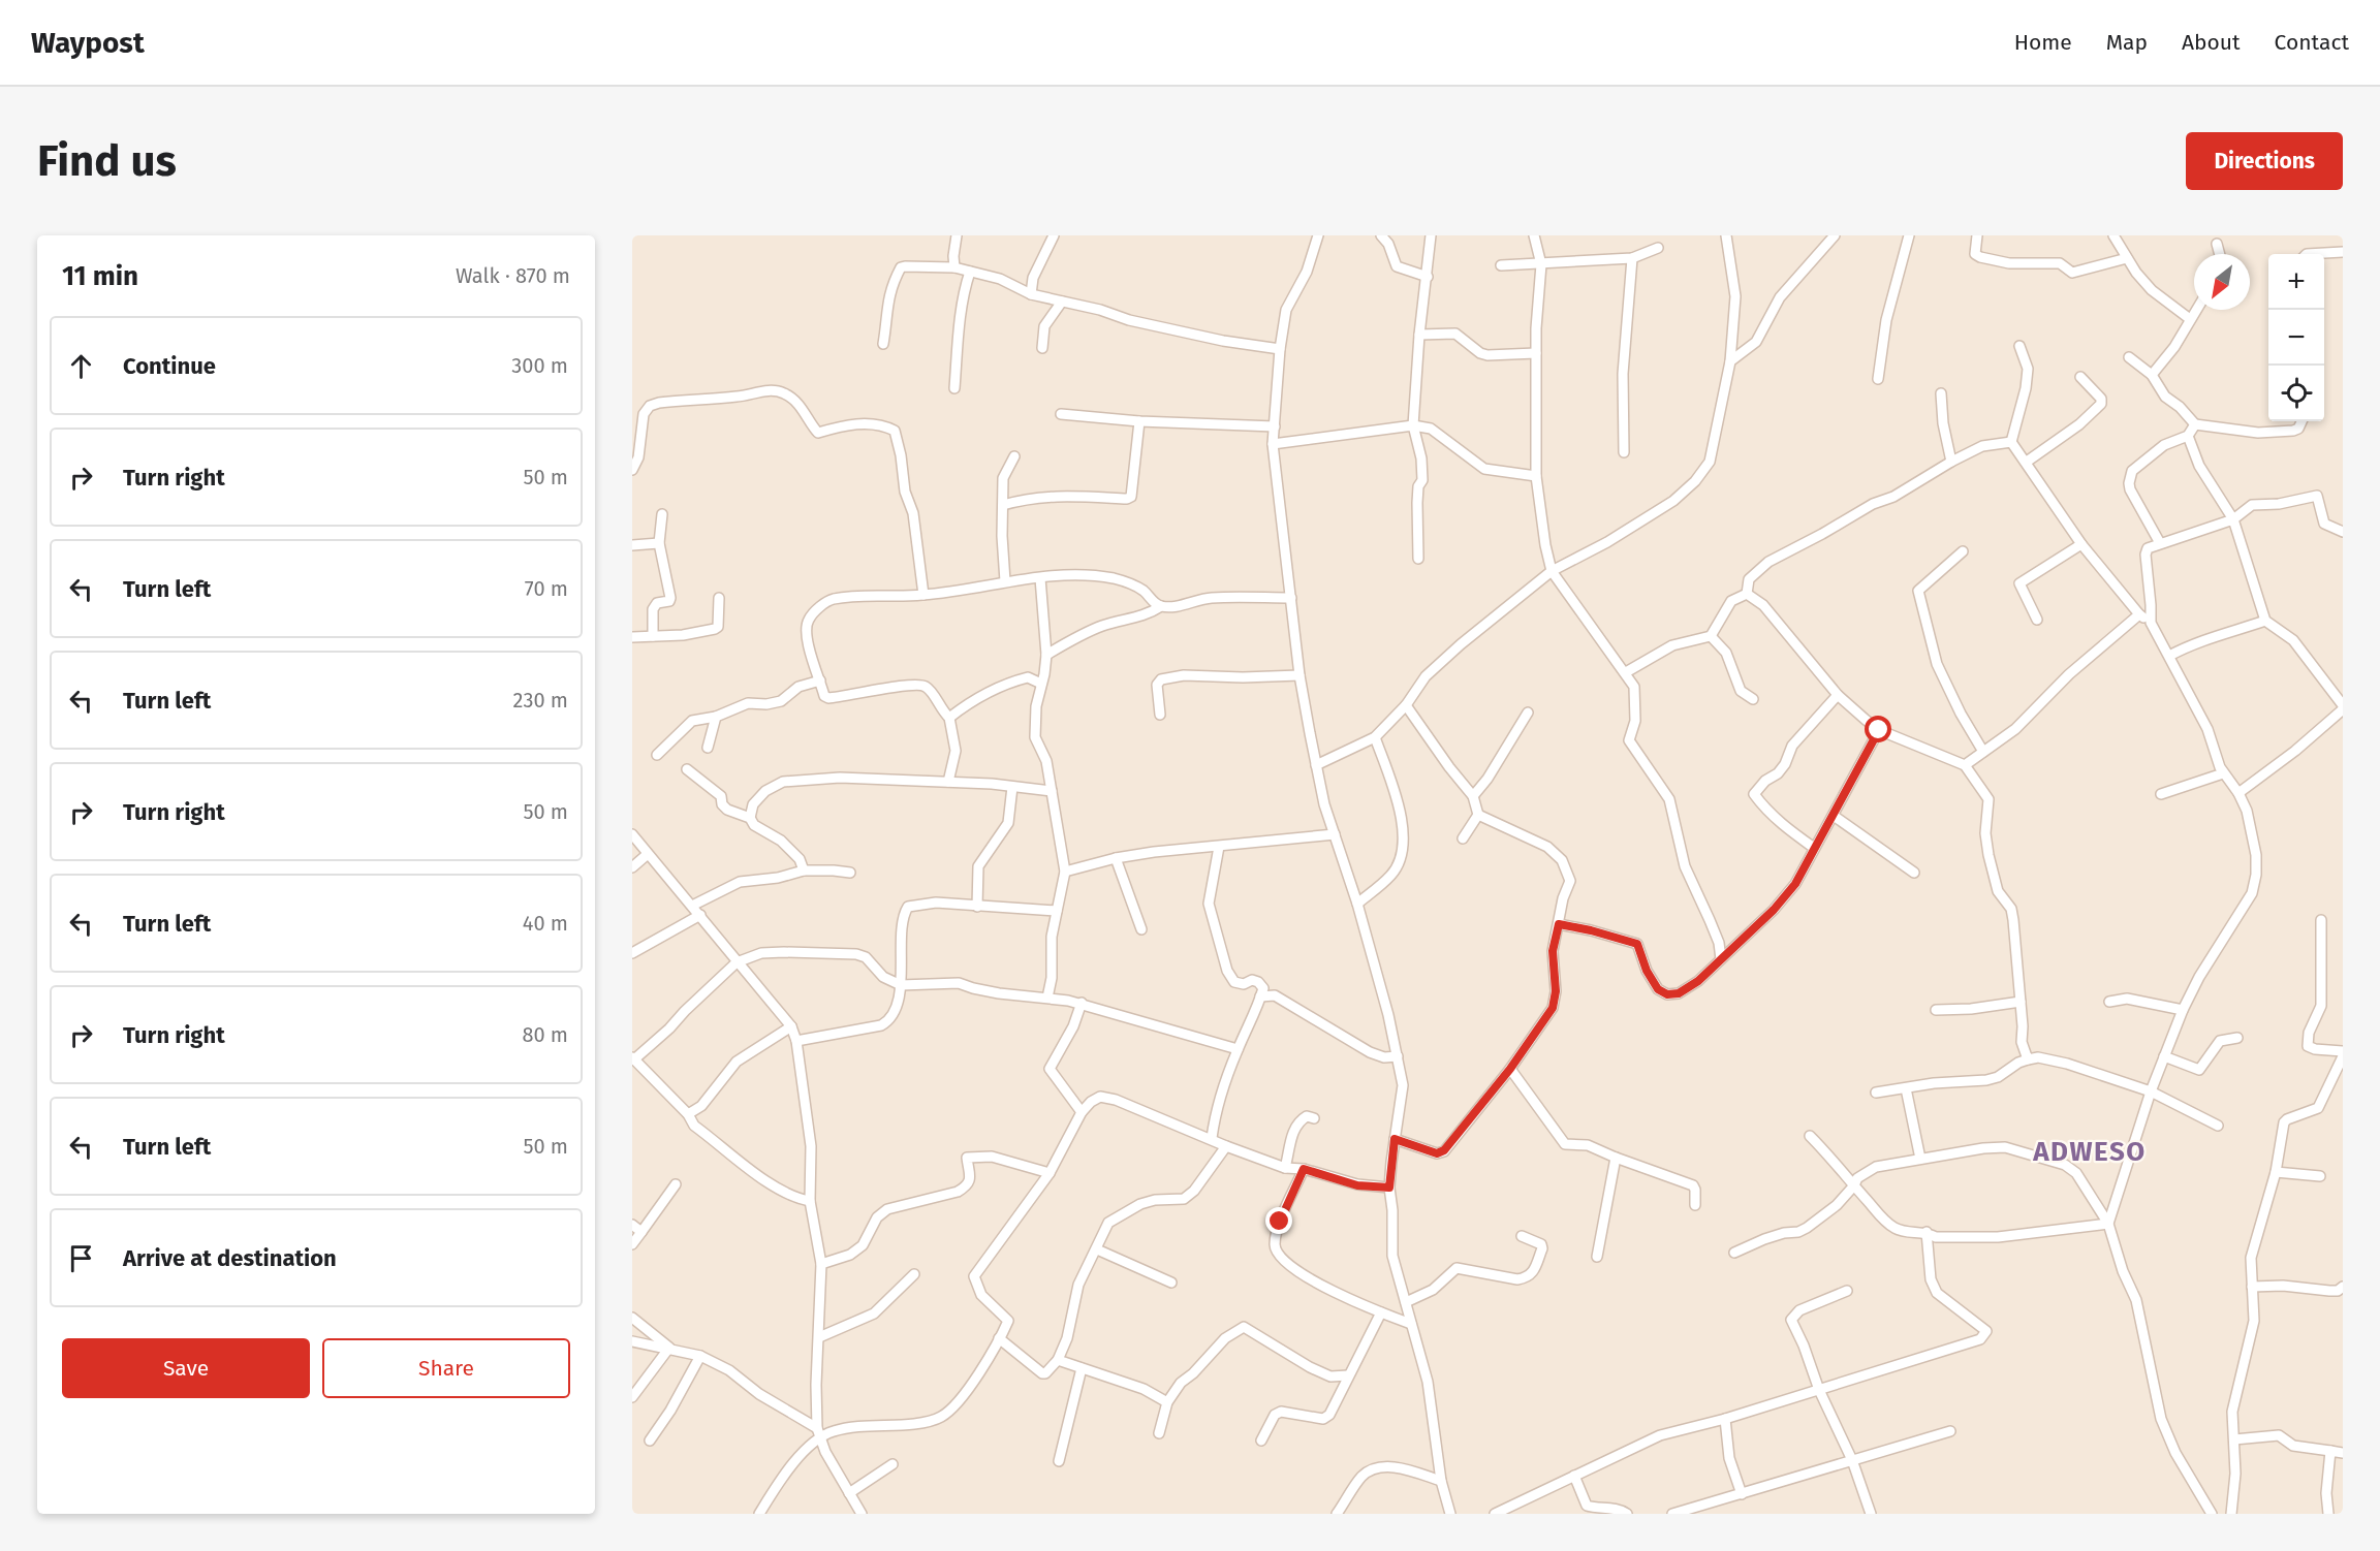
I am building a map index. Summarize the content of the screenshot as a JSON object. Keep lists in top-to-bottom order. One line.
{"districts":["ADWESO"],"north":"bottom left","page":{"header":"Waypost","nav":["Home","Map","About","Contact"],"buttons":["Directions",["Save","Share"]],"title":"Find us","heading":["11 min","Walk · 870 m"],"map_buttons":["+","−"],"list":[["Continue","300 m"],["Turn right","50 m"],["Turn left","70 m"],["Turn left","230 m"],["Turn right","50 m"],["Turn left","40 m"],["Turn right","80 m"],["Turn left","50 m"],"Arrive at destination"]}}
